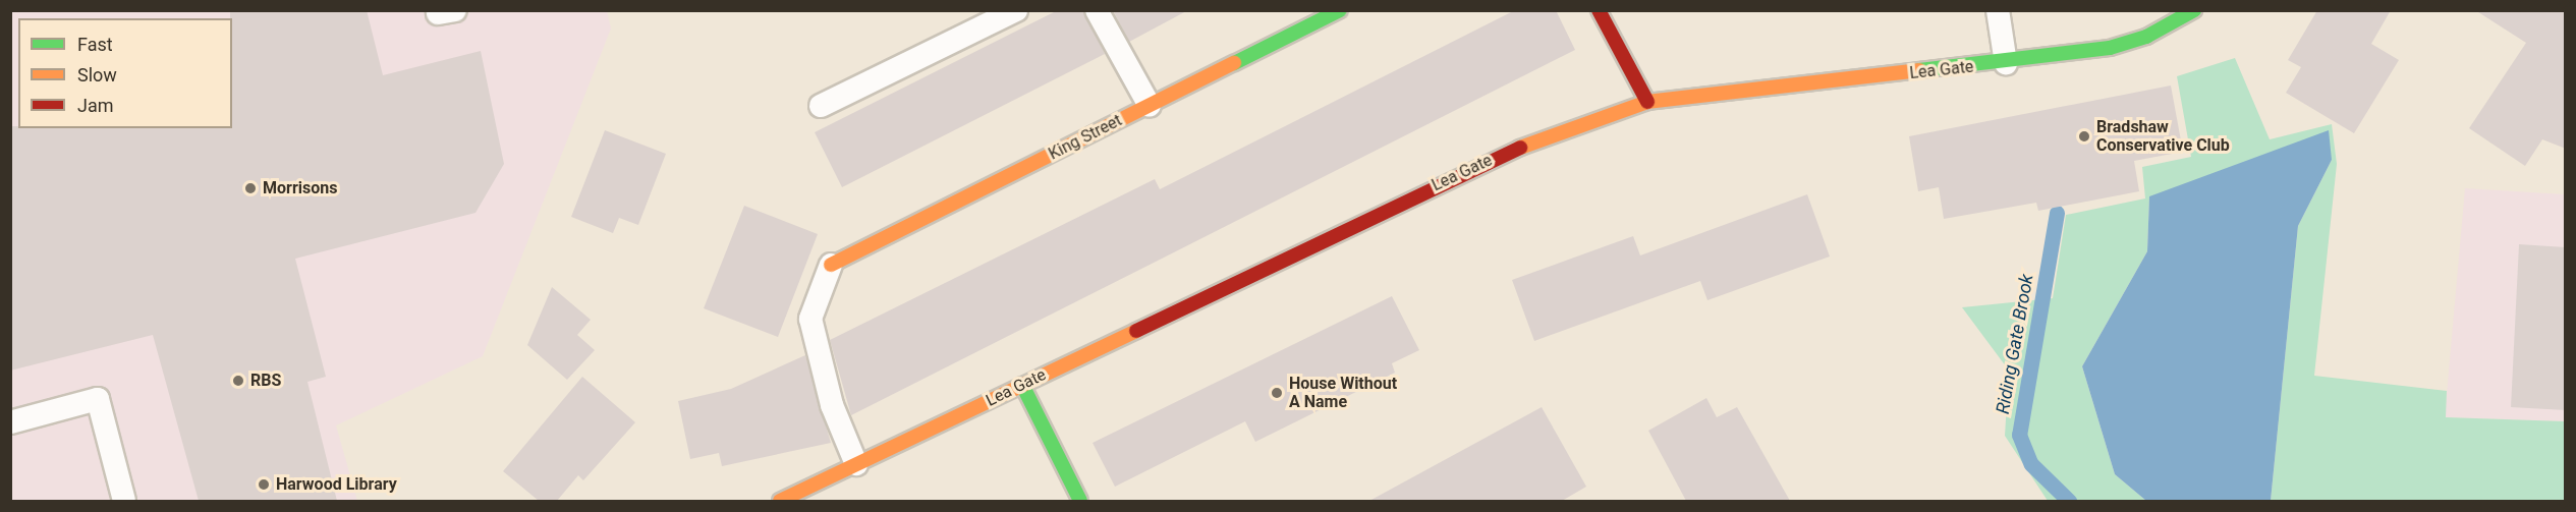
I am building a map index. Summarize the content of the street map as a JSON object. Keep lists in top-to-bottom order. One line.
{"streets":{"main road":["Lea Gate","King Street"]},"water":["Riding Gate Brook"],"places":["Bradshaw Conservative Club","Morrisons","RBS","House Without A Name","Harwood Library"],"legend":["Fast","Slow","Jam"]}
